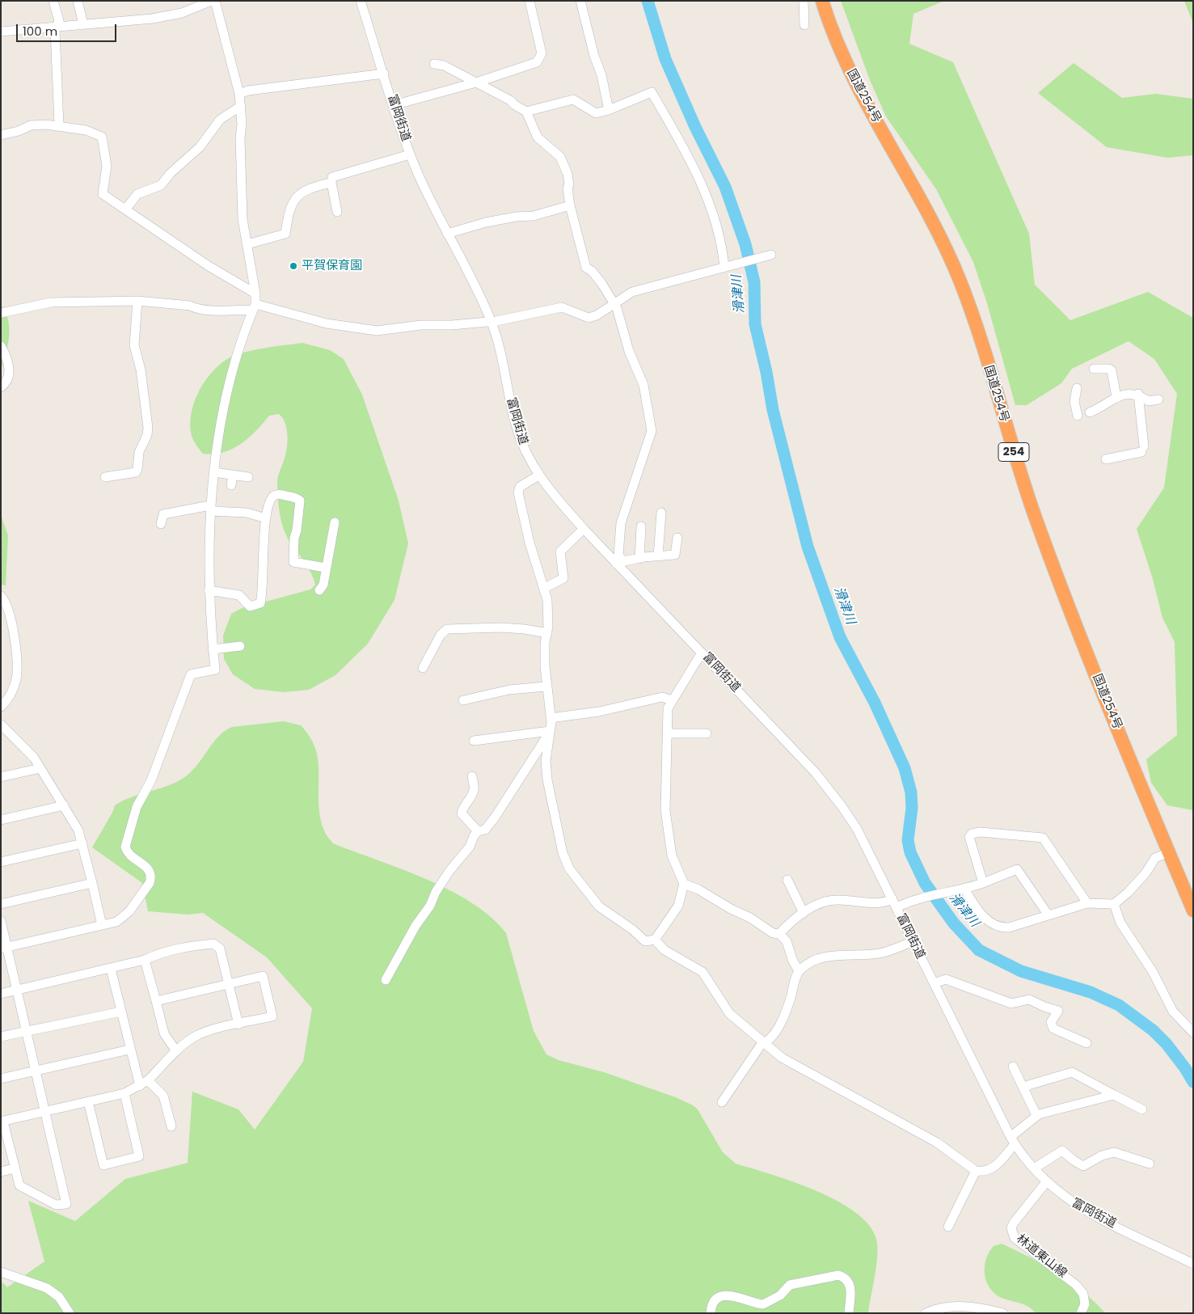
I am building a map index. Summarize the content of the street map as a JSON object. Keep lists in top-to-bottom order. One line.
{"streets":{"highway":["国道254号","254"],"street":["富岡街道","林道東山線"]},"crossings":[["富岡街道","林道東山線"]],"water":["滑津川"],"places":["平賀保育園"],"scale_bar":"100 m"}
